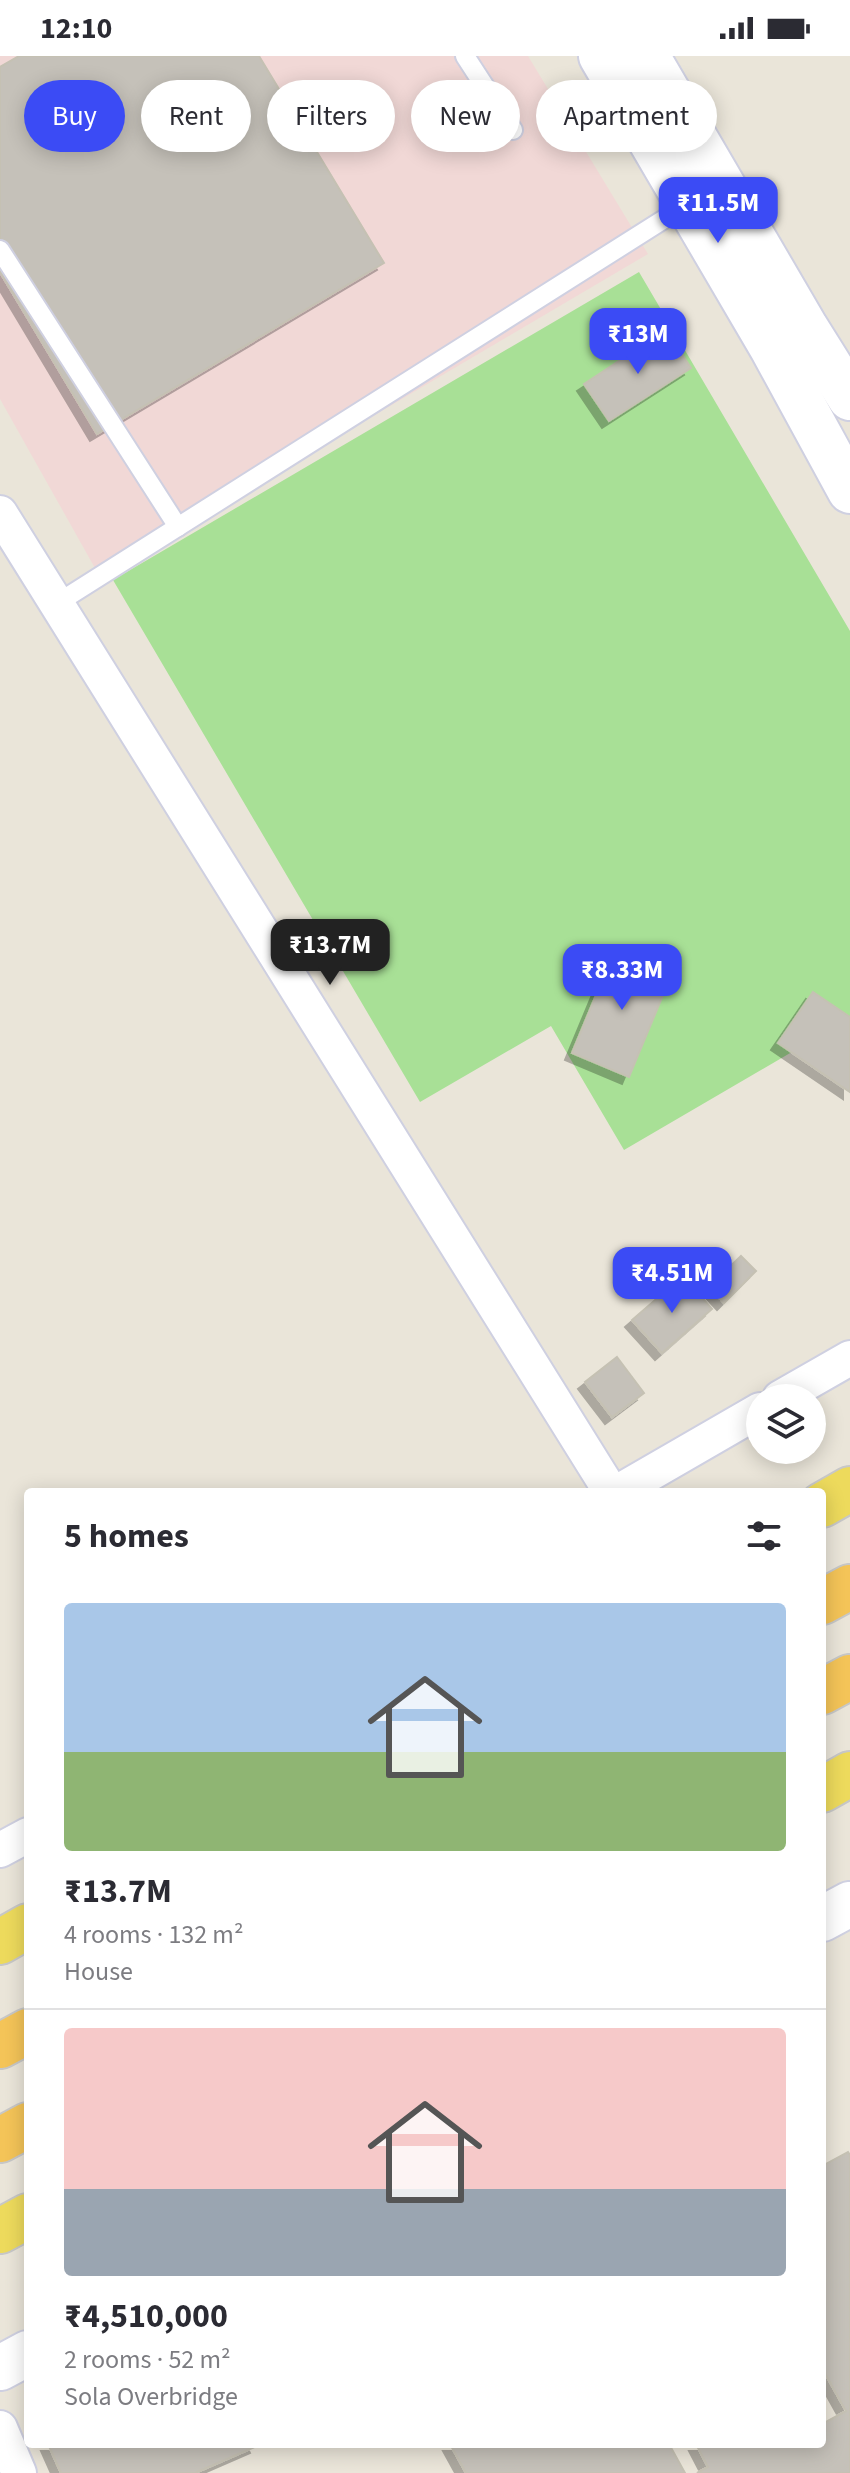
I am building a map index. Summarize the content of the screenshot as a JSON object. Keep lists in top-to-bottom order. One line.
{"page":{"status":"12:10","chip":["Buy","Rent","Filters","New","Apartment"],"price":["₹11.5M","₹13M","₹13.7M","₹8.33M","₹4.51M"],"heading":"5 homes","list":[{"name":"₹13.7M","note":"4 rooms · 132 m² · House"},{"name":"₹4,510,000","note":"2 rooms · 52 m² · Sola Overbridge"}]}}
